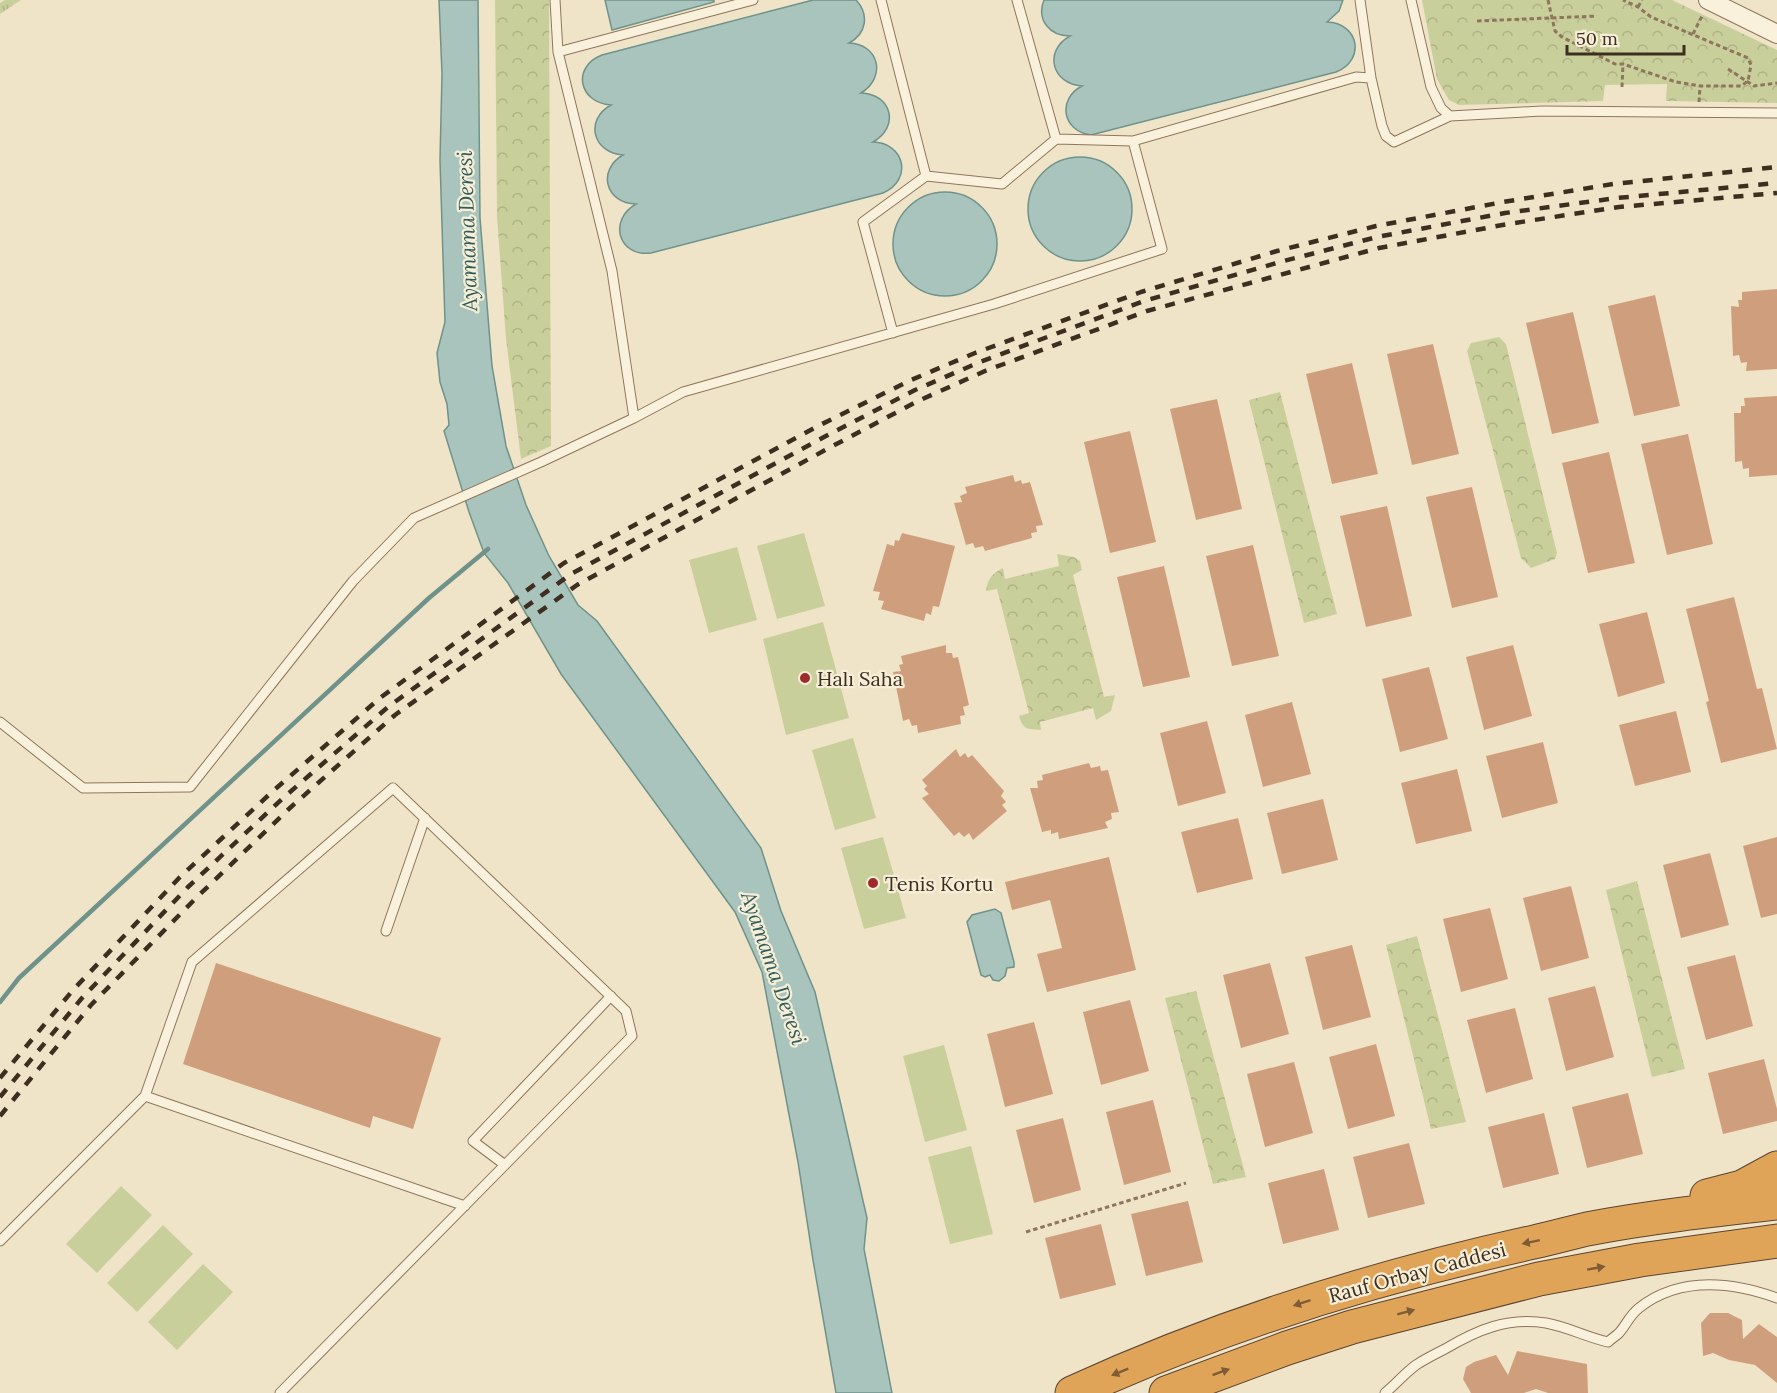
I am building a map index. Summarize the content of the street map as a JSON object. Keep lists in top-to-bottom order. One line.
{"streets":{"highway":["Rauf Orbay Caddesi"]},"water":["Ayamama Deresi"],"places":["Halı Saha","Tenis Kortu"],"scale_bar":"50 m"}
